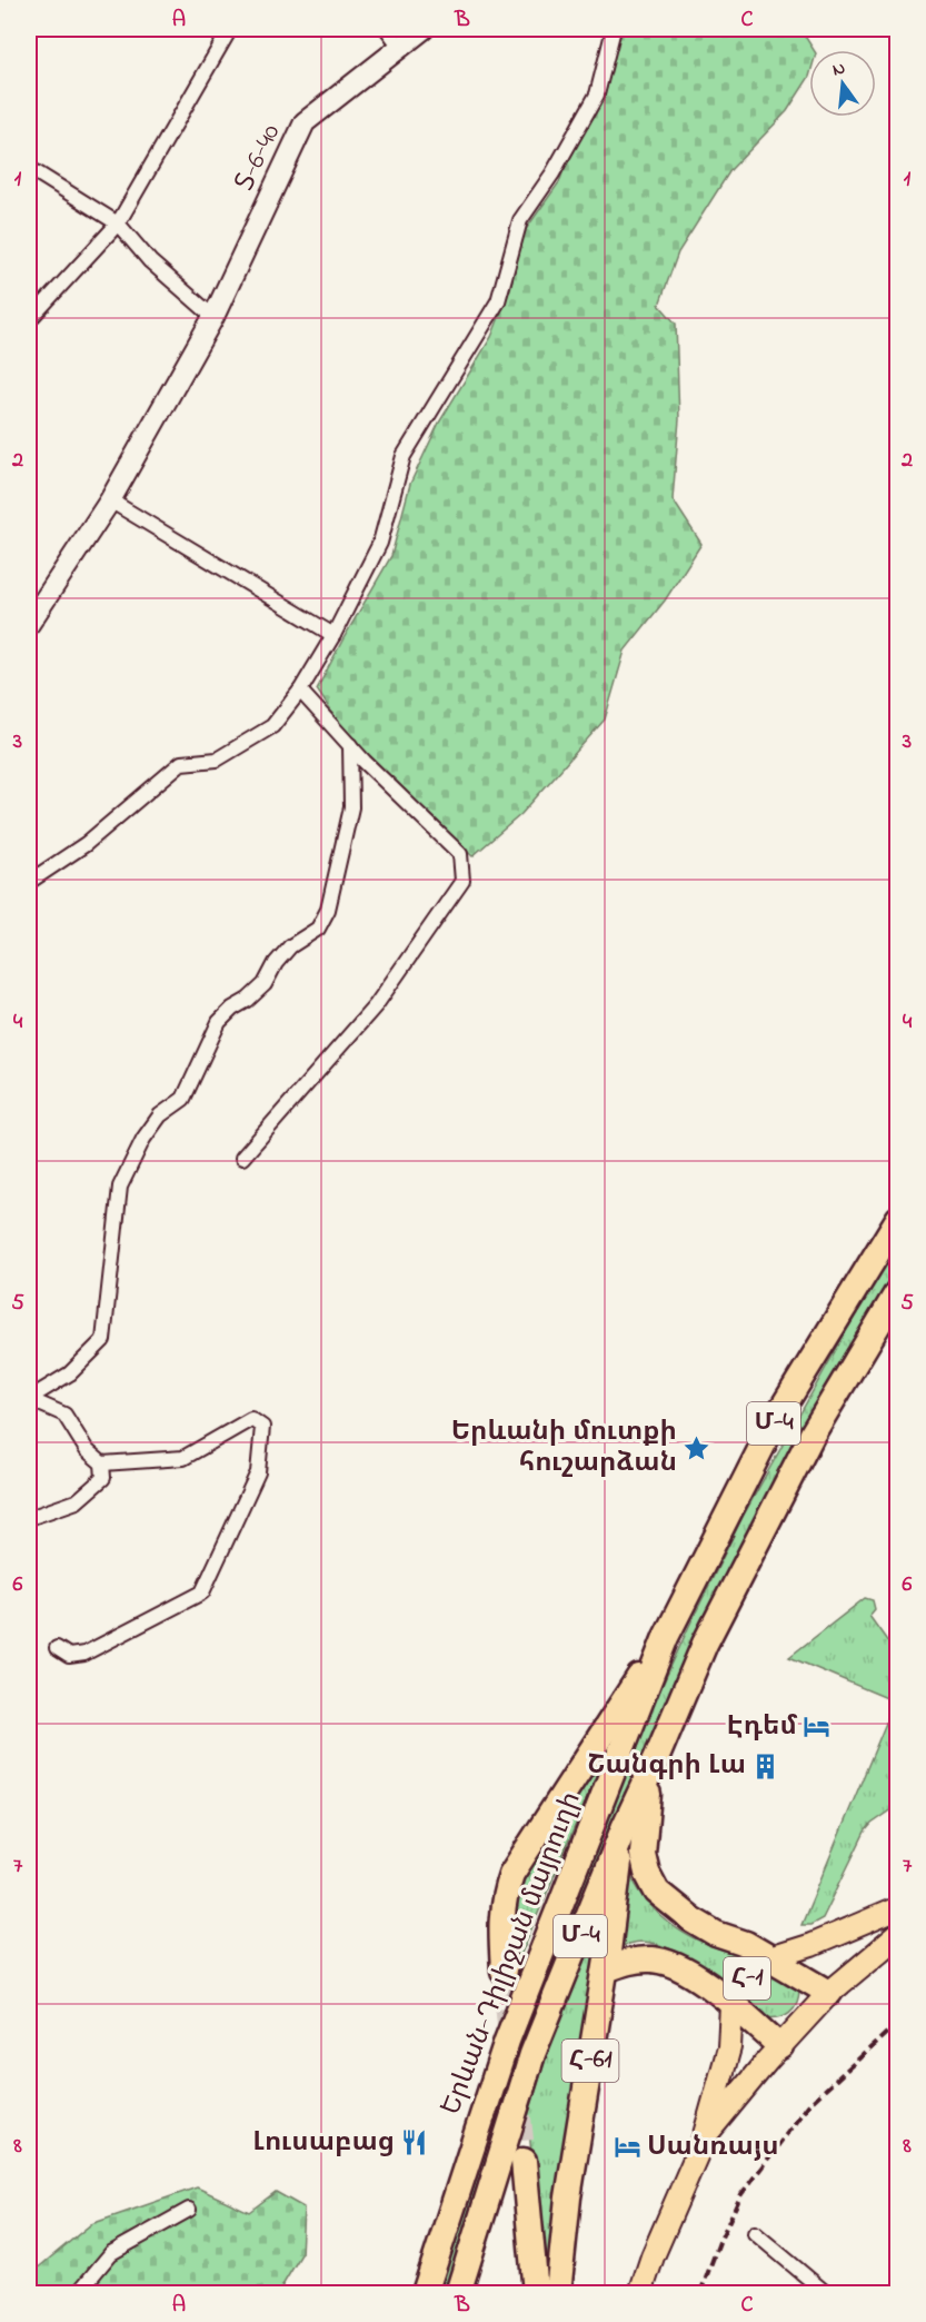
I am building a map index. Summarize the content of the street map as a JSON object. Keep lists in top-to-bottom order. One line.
{"streets":{"highway":["Մ-4","Երևան-Դիլիջան մայրուղի","Հ-61"],"main road":["Հ-1"],"street":["Տ-6-40"]},"crossings":[["Երևան-Դիլիջան մայրուղի","Հ-61"]],"places":{"place":["Երևանի մուտքի հուշարձան"],"hotel":["Էդեմ","Սանռայս"],"building":["Շանգրի Լա"],"restaurant":["Լուսաբաց"]},"north":"top","grid":{"columns":["A","B","C"],"rows":["1","2","3","4","5","6","7","8"]}}
